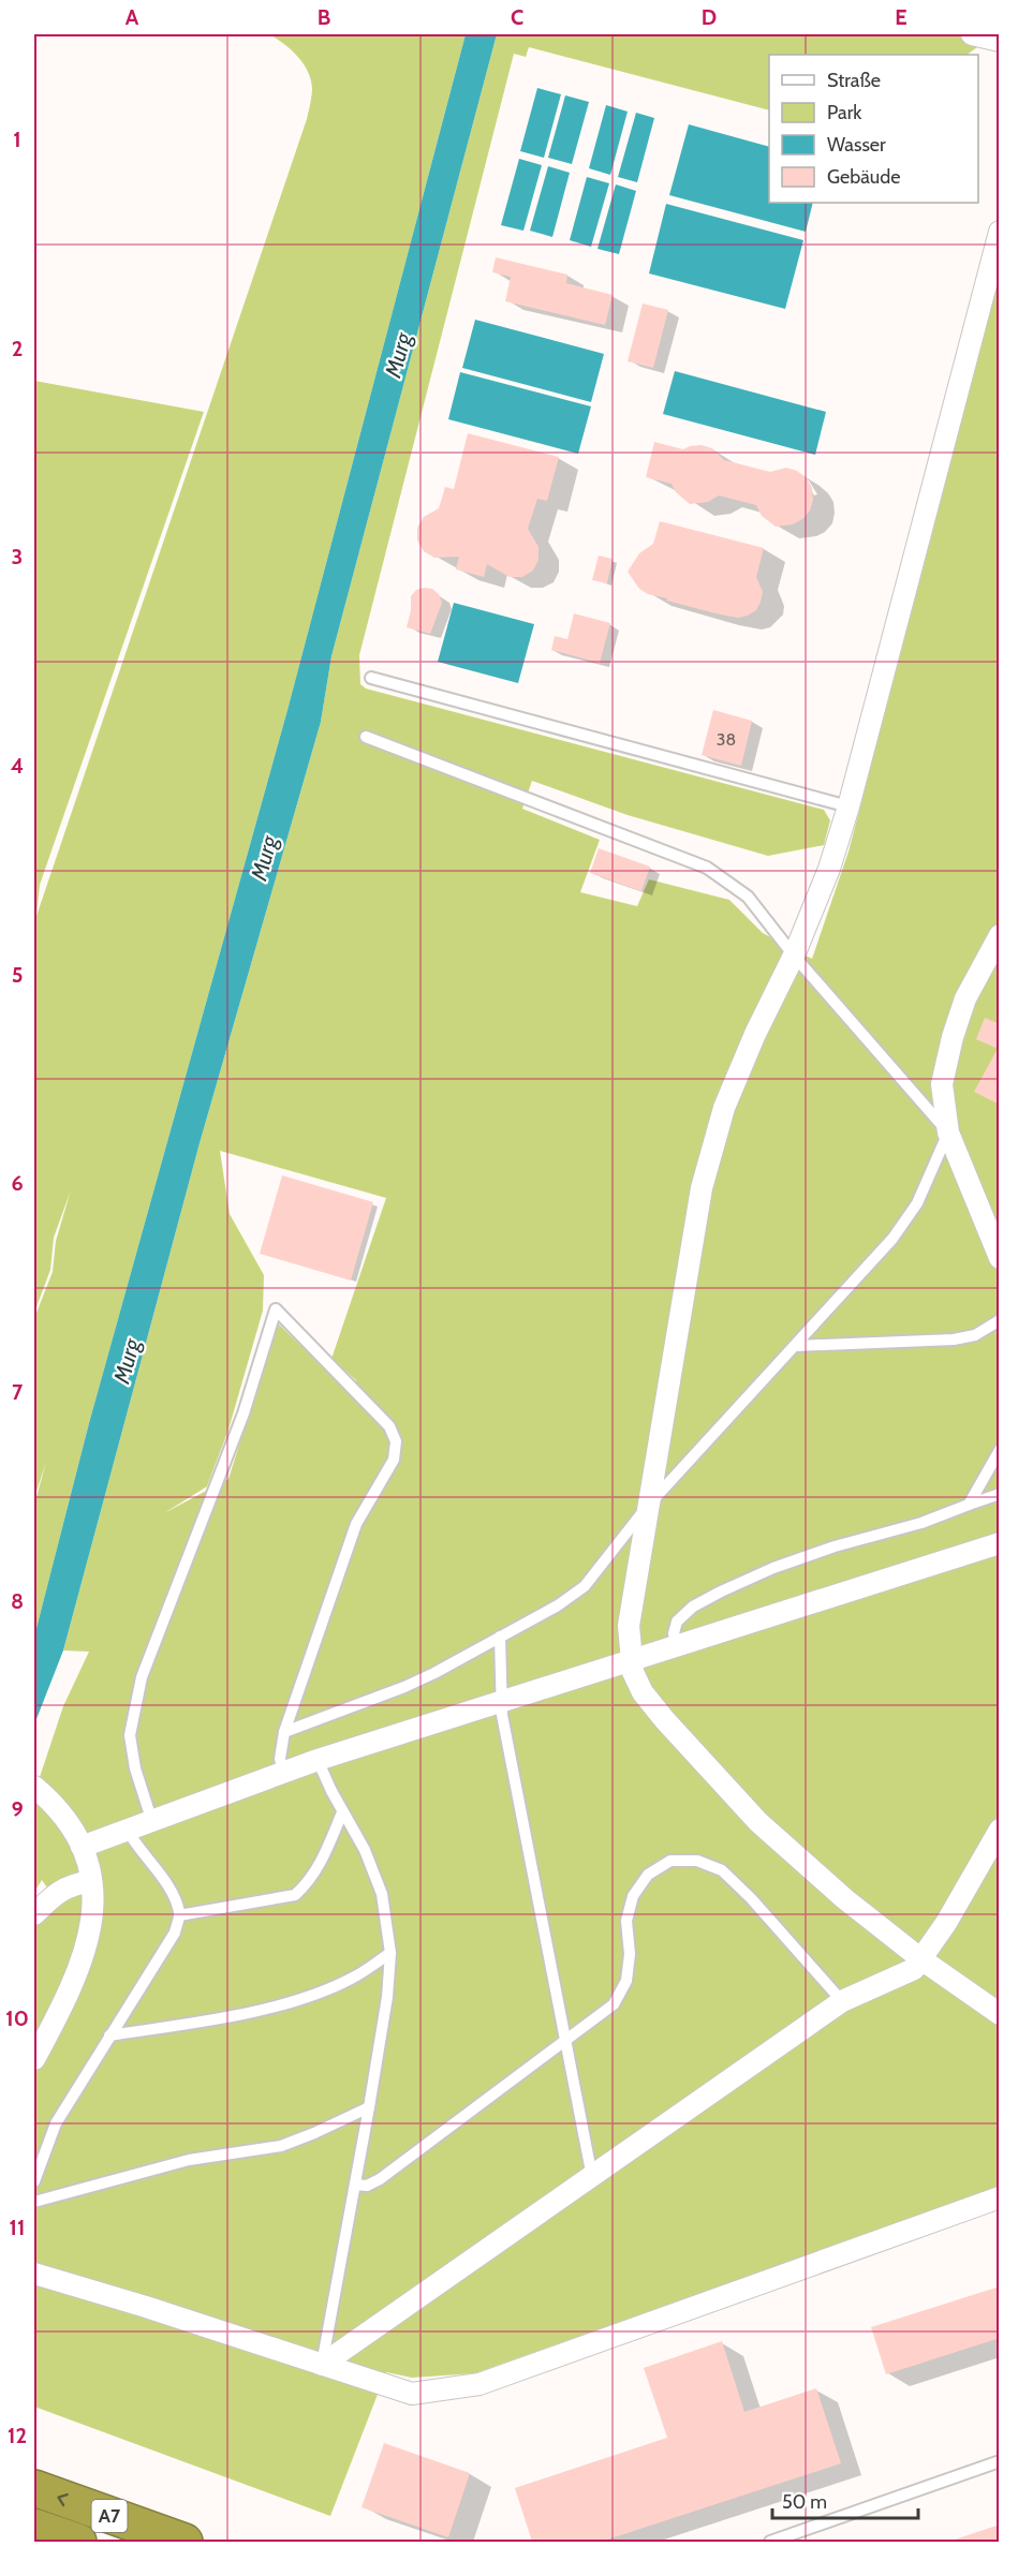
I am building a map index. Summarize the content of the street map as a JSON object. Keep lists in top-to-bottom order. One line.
{"streets":{"highway":["A7"]},"water":["Murg"],"house_numbers":["38"],"legend":["Straße","Park","Wasser","Gebäude"],"scale_bar":"50 m","grid":{"columns":["A","B","C","D","E"],"rows":["1","2","3","4","5","6","7","8","9","10","11","12"]}}
